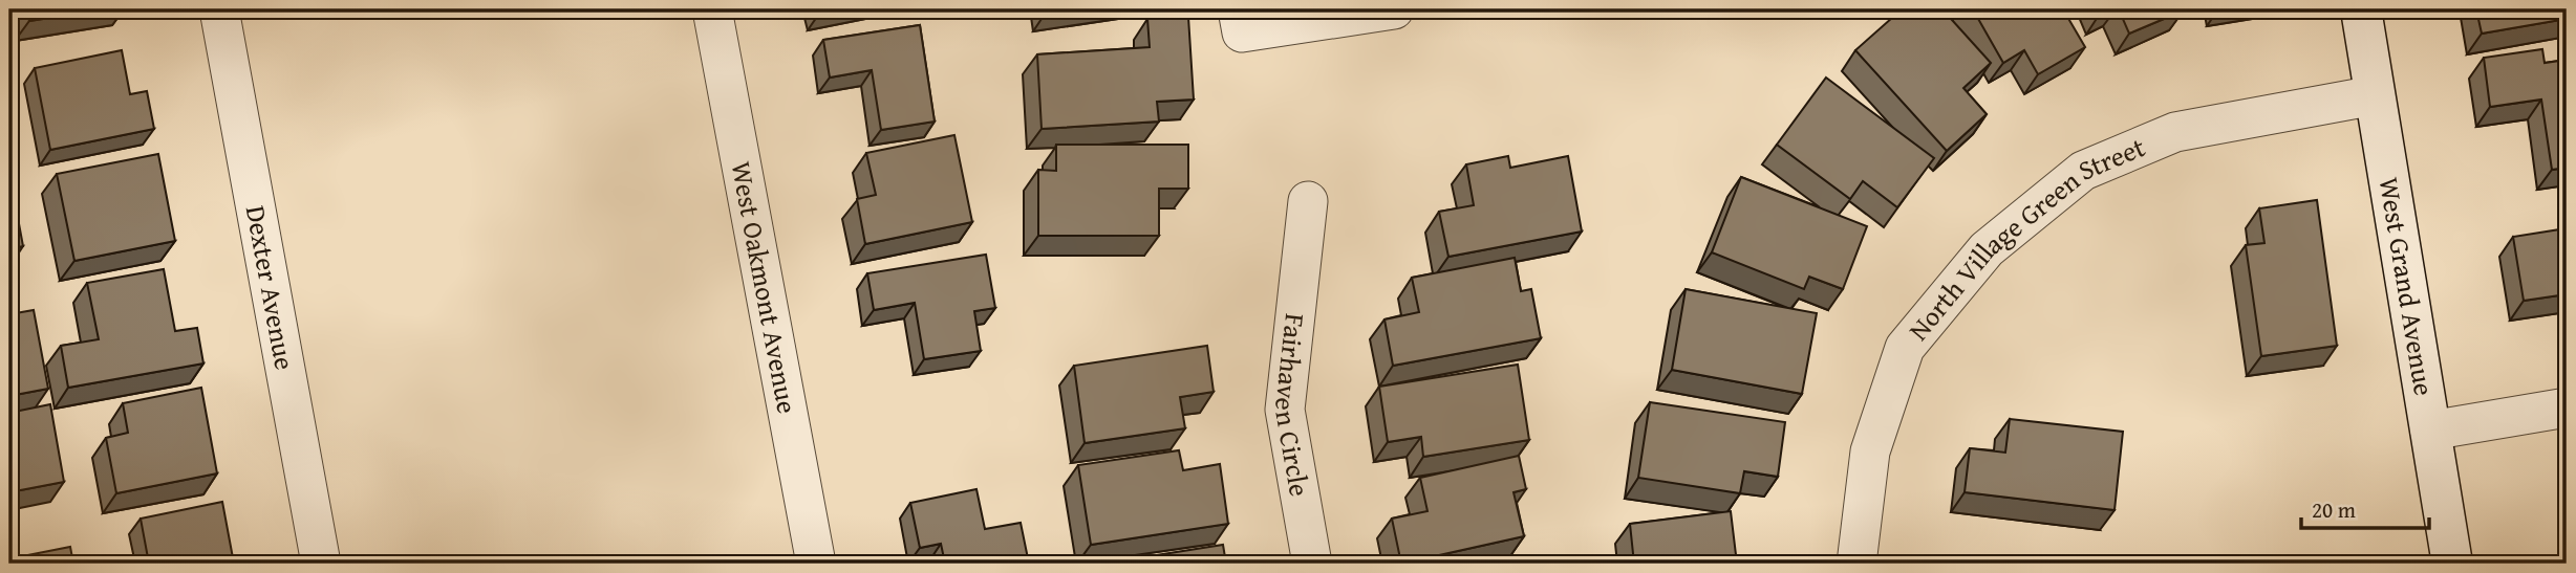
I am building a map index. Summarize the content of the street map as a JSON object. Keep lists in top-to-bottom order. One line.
{"streets":{"street":["North Village Green Street","West Grand Avenue","Dexter Avenue","West Oakmont Avenue","Fairhaven Circle"]},"crossings":[["North Village Green Street","West Grand Avenue"]],"scale_bar":"20 m"}
